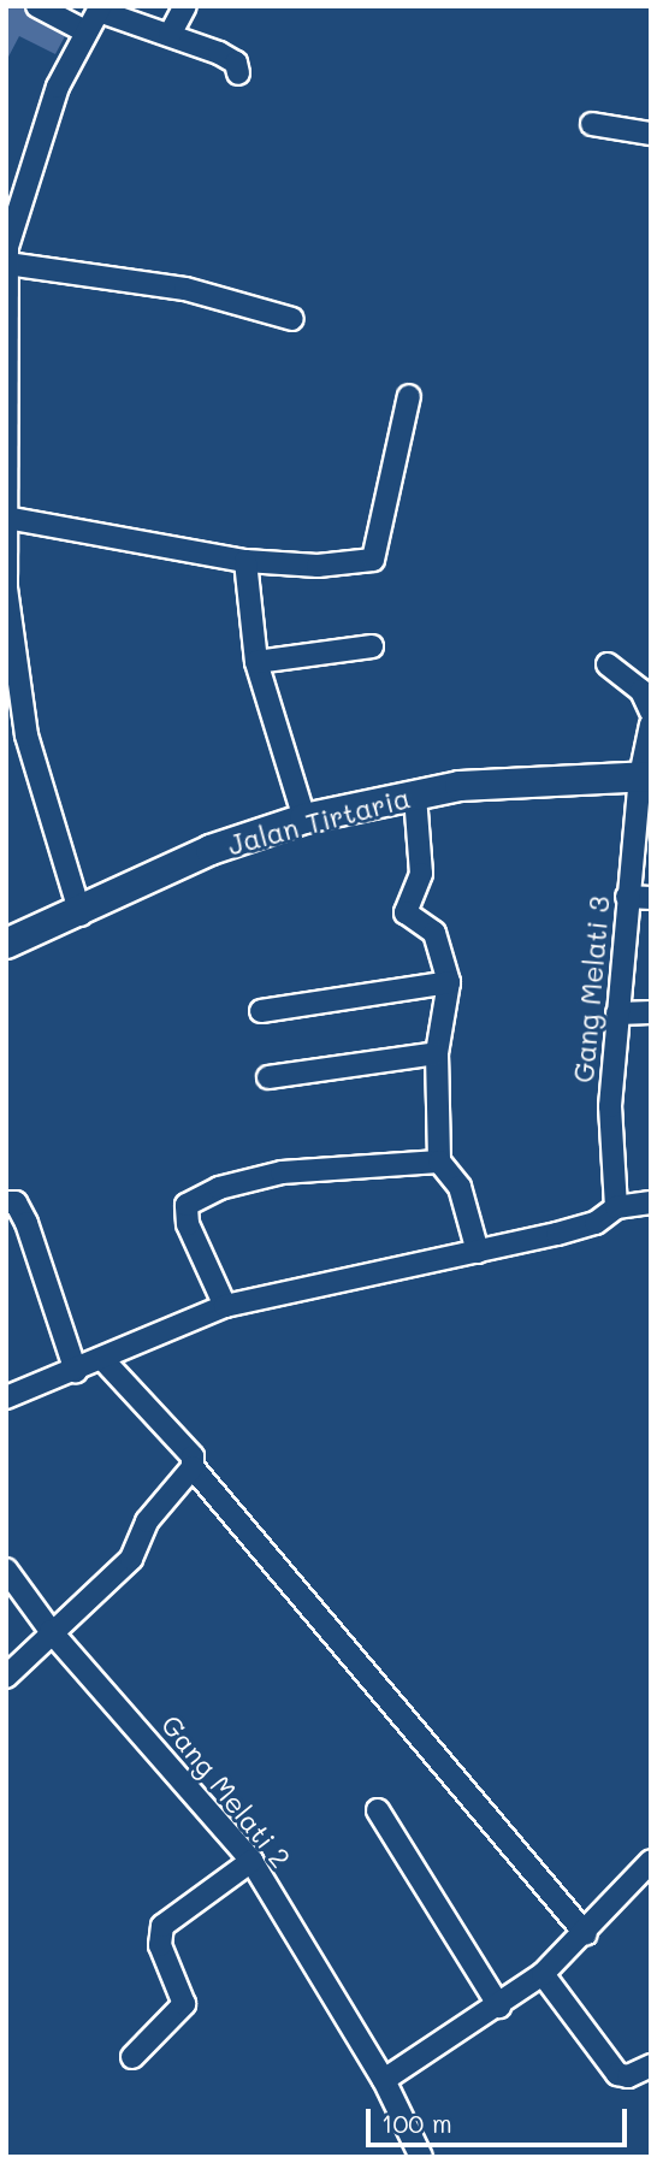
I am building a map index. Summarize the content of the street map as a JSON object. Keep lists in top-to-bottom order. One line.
{"streets":{"street":["Jalan Tirtaria","Gang Melati 3","Gang Melati 2"]},"crossings":[["Jalan Tirtaria","Gang Melati 3"]],"scale_bar":"100 m"}
